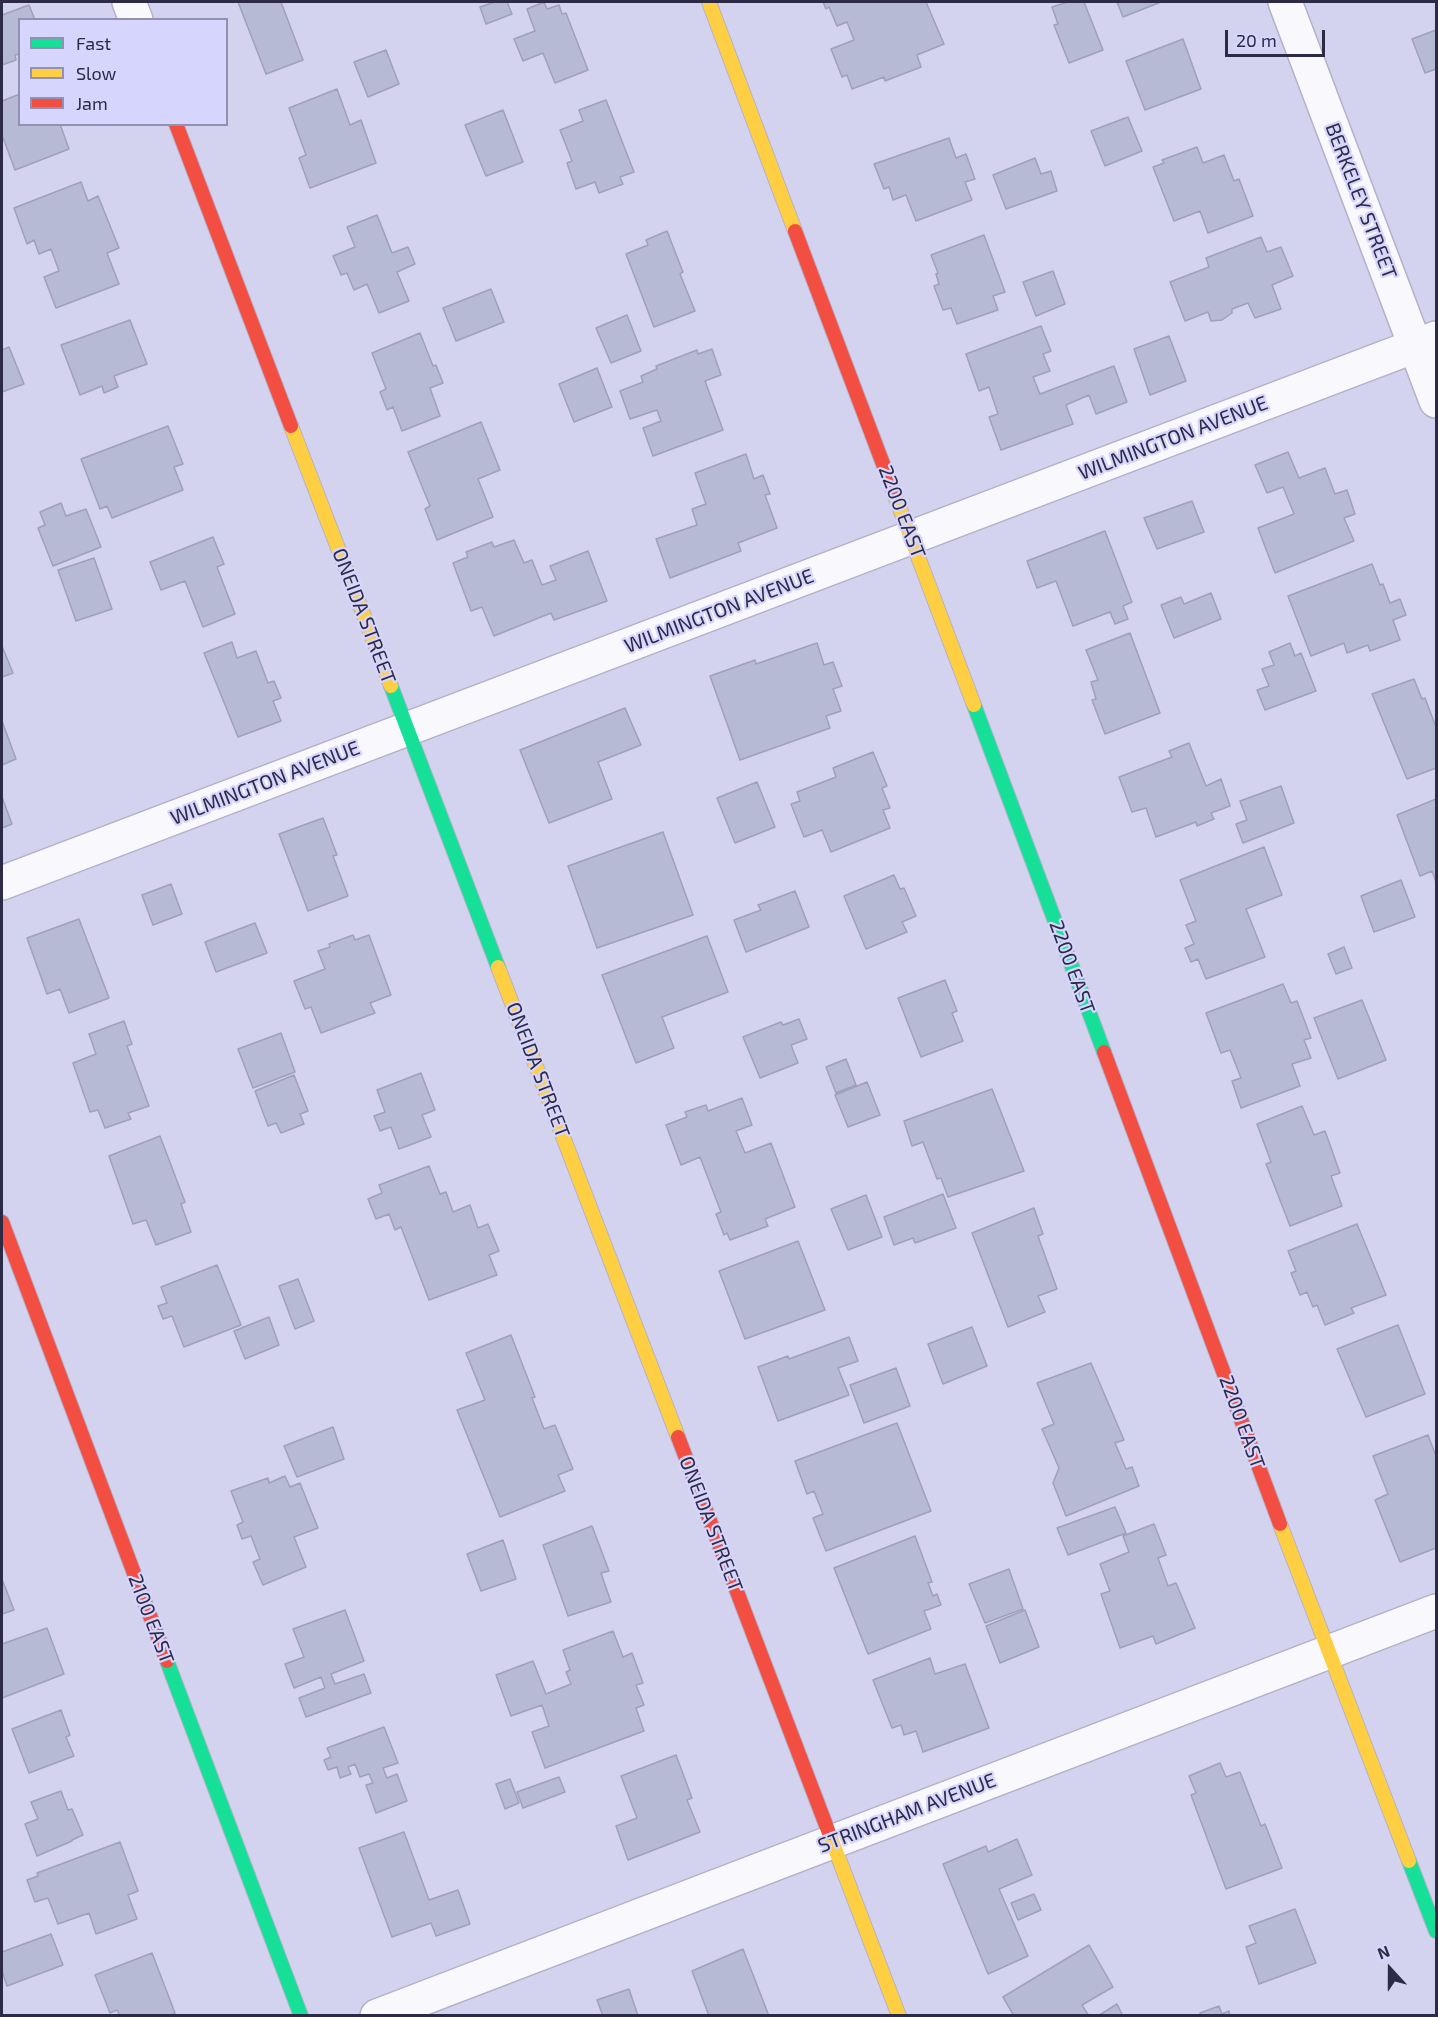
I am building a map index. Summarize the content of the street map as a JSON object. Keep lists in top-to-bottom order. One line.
{"streets":{"street":["BERKELEY STREET","WILMINGTON AVENUE","2200 EAST","ONEIDA STREET","2100 EAST","STRINGHAM AVENUE"]},"crossings":[["BERKELEY STREET","WILMINGTON AVENUE"],["WILMINGTON AVENUE","2200 EAST"],["WILMINGTON AVENUE","ONEIDA STREET"],["2200 EAST","STRINGHAM AVENUE"],["ONEIDA STREET","STRINGHAM AVENUE"]],"legend":["Fast","Slow","Jam"],"scale_bar":"20 m","north":"top"}
